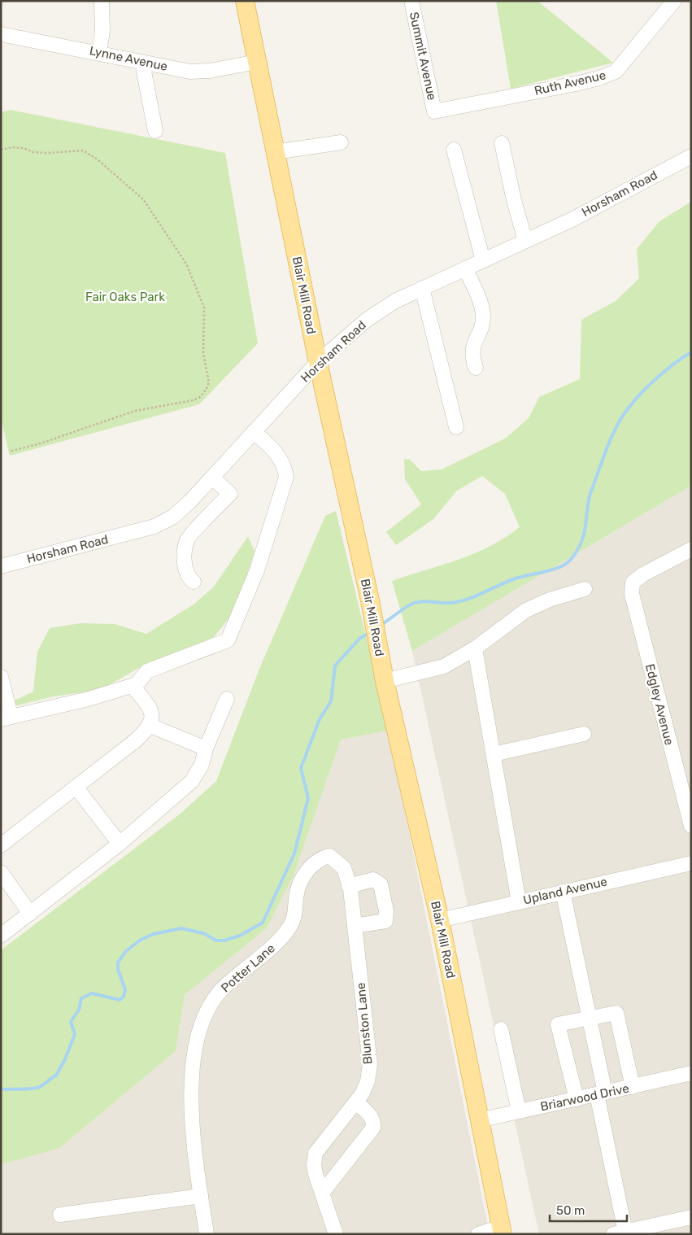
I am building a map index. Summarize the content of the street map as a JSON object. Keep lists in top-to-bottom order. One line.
{"streets":{"main road":["Blair Mill Road"],"street":["Summit Avenue","Lynne Avenue","Ruth Avenue","Horsham Road","Edgley Avenue","Upland Avenue","Potter Lane","Blunston Lane","Briarwood Drive"]},"crossings":[["Summit Avenue","Ruth Avenue"],["Lynne Avenue","Blair Mill Road"],["Horsham Road","Blair Mill Road"],["Blair Mill Road","Upland Avenue"],["Blair Mill Road","Briarwood Drive"],["Potter Lane","Blunston Lane"]],"parks":["Fair Oaks Park"],"scale_bar":"50 m"}
